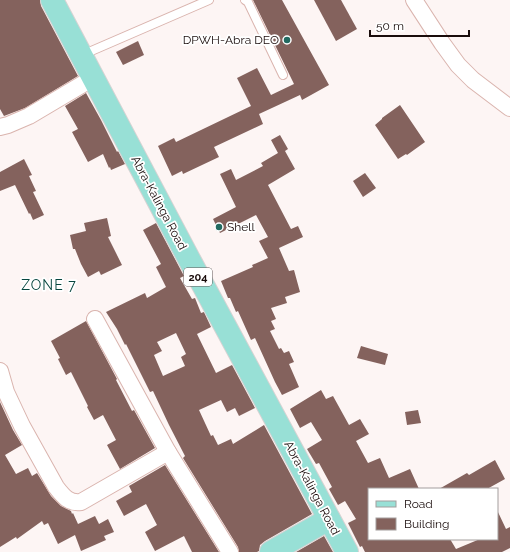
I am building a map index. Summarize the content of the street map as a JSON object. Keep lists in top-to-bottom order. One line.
{"streets":{"main road":["Abra-Kalinga Road","204"]},"districts":["ZONE 7"],"places":["DPWH-Abra DEO","Shell"],"legend":["Road","Building"],"scale_bar":"50 m"}
